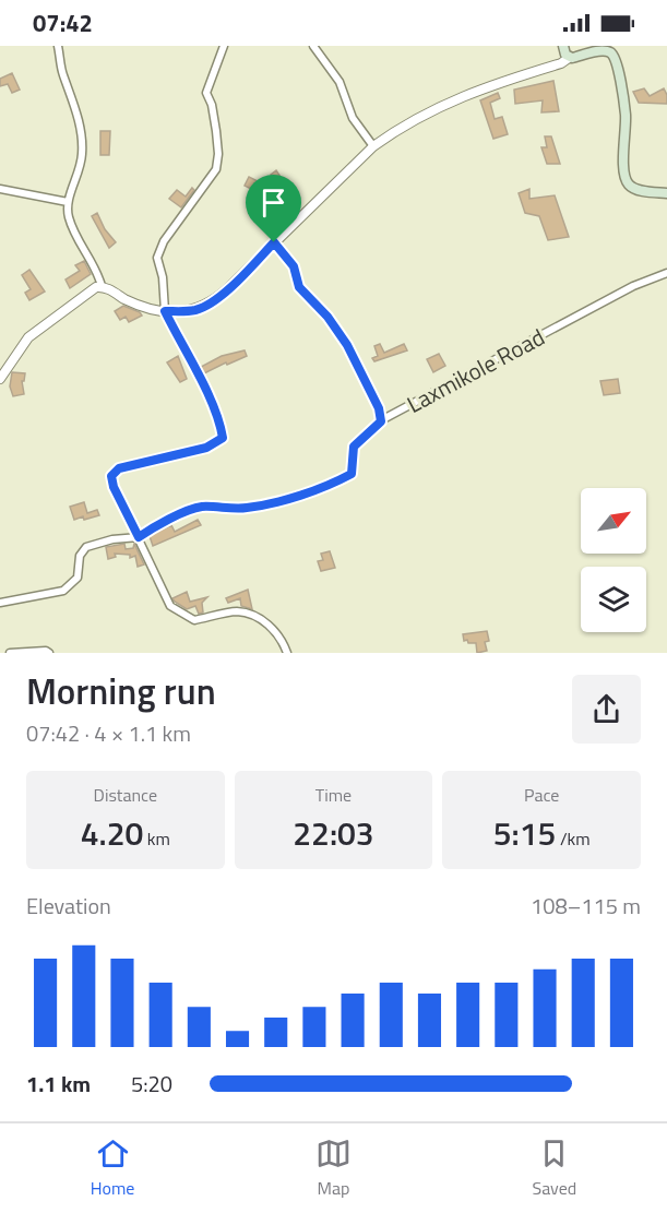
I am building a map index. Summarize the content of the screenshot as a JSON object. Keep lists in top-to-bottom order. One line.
{"streets":{"street":["Laxmikole Road"]},"north":"top right","page":{"status":"07:42","heading":["Morning run","07:42 · 4 × 1.1 km"],"stats":[["Distance","4.20 km"],["Time","22:03"],["Pace","5:15 /km"]],"chart":["Elevation","108–115 m"],"list":[{"name":"1.1 km","note":"5:20"}],"tabs":["Home","Map","Saved"]}}
